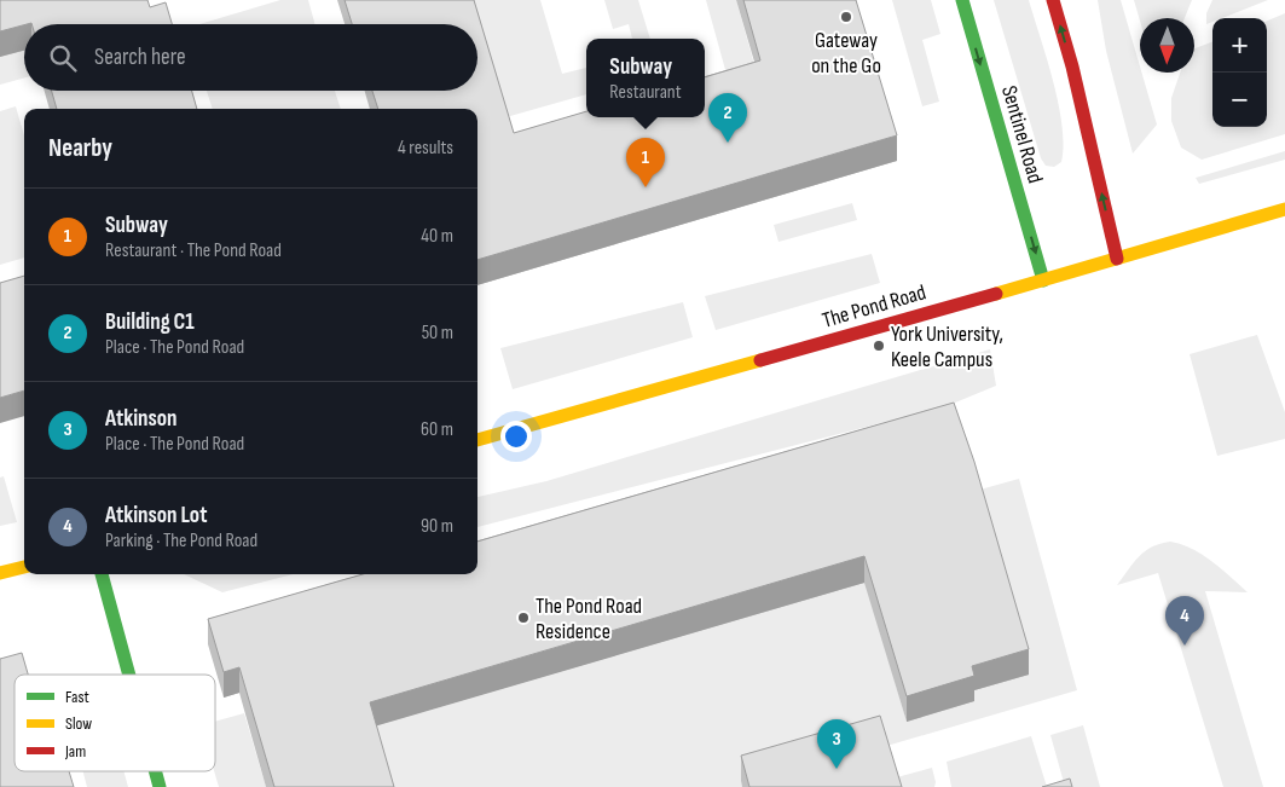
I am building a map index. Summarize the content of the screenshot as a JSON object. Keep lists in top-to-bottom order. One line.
{"streets":{"street":["Sentinel Road","The Pond Road"]},"crossings":[["Sentinel Road","The Pond Road"]],"places":["Gateway on the Go","York University, Keele Campus","The Pond Road Residence"],"legend":["Fast","Slow","Jam"],"north":"bottom","page":{"map_buttons":["+","−"],"search":"Search here","popup":["Subway","Restaurant"],"pins":["2","1","4","3"],"heading":["Nearby","4 results"],"list":[{"mark":"1","name":"Subway","note":"Restaurant · The Pond Road","value":"40 m"},{"mark":"2","name":"Building C1","note":"Place · The Pond Road","value":"50 m"},{"mark":"3","name":"Atkinson","note":"Place · The Pond Road","value":"60 m"},{"mark":"4","name":"Atkinson Lot","note":"Parking · The Pond Road","value":"90 m"}]}}
